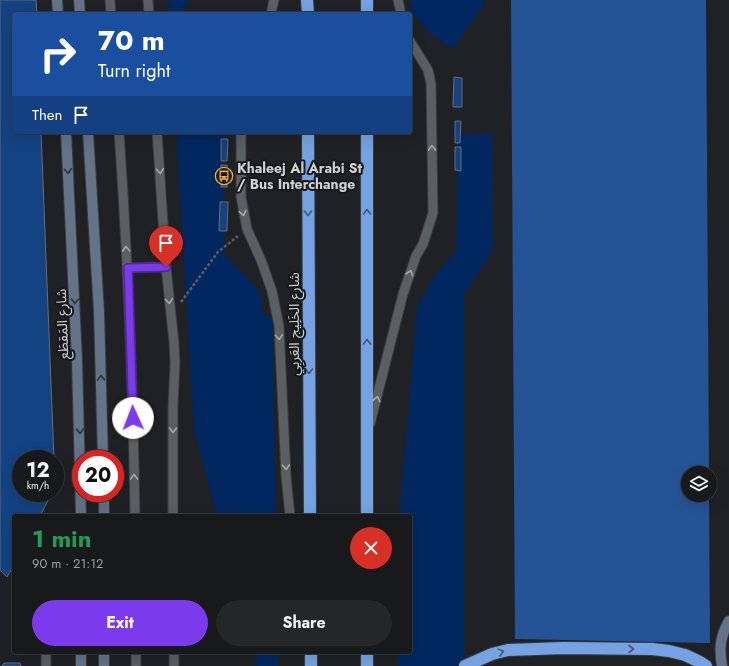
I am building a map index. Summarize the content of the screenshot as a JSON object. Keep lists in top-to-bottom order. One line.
{"streets":{"highway":["شارع الخَلِيج العَربِي"],"street":["شارع المَقطَع"]},"places":{"bus stop":["Khaleej Al Arabi St / Bus Interchange"]},"page":{"turn":["70 m","Turn right"],"then":"Then","speed":"12 km/h","limit":"20","heading":["1 min","90 m · 21:12"],"buttons":["Exit","Share"]}}
